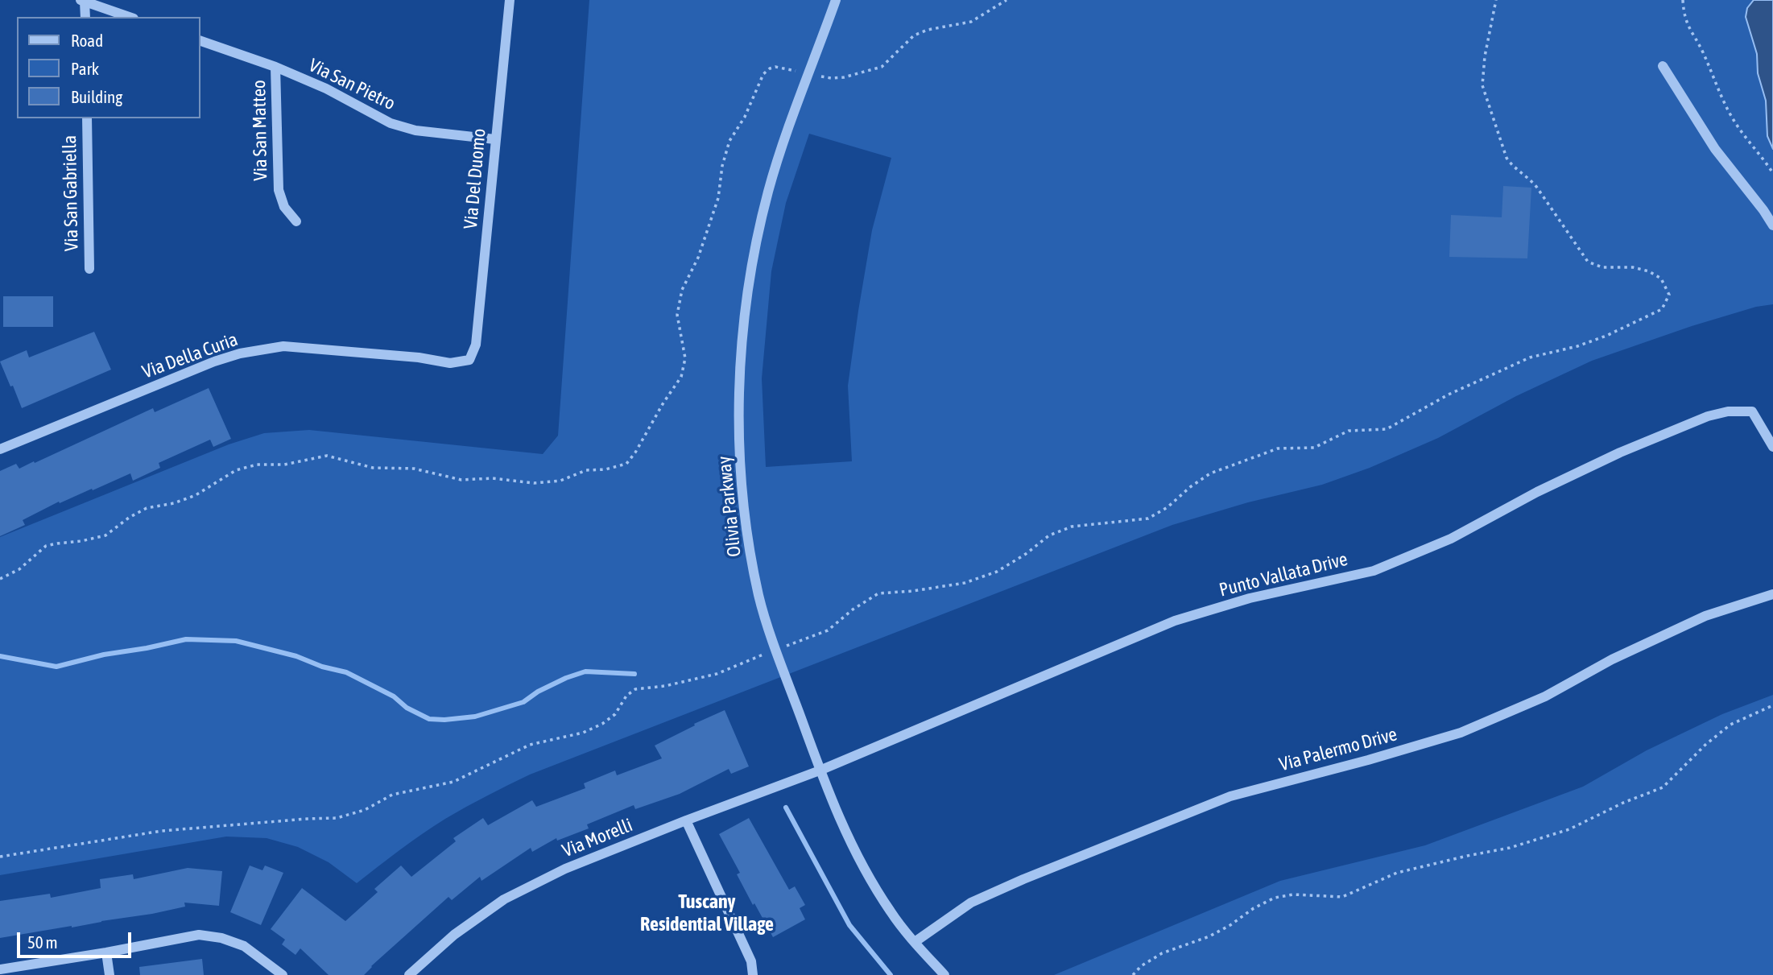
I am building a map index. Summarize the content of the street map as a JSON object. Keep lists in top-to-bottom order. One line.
{"streets":{"street":["Via San Pietro","Via San Matteo","Via Del Duomo","Via San Gabriella","Via Della Curia","Olivia Parkway","Punto Vallata Drive","Via Palermo Drive","Via Morelli"]},"crossings":[["Via San Pietro","Via San Matteo"],["Via San Pietro","Via Del Duomo"],["Via Del Duomo","Via Della Curia"],["Olivia Parkway","Punto Vallata Drive"],["Olivia Parkway","Via Palermo Drive"],["Olivia Parkway","Via Morelli"],["Punto Vallata Drive","Via Morelli"]],"districts":["Tuscany Residential Village"],"legend":["Road","Park","Building"],"scale_bar":"50 m"}
